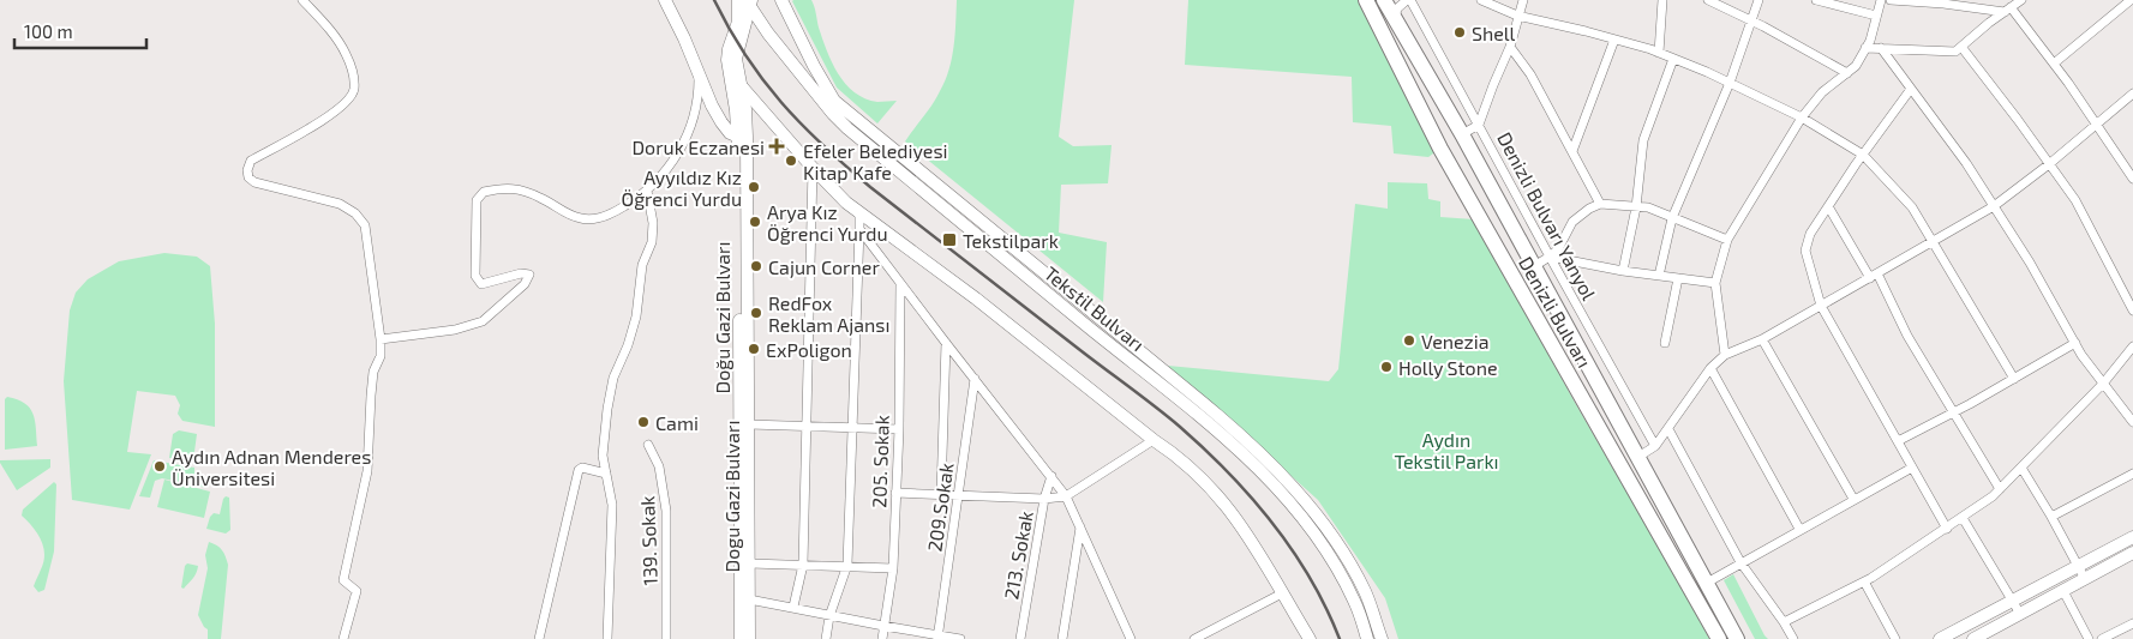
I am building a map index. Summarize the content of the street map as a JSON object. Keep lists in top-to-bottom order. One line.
{"streets":{"highway":["Denizli Bulvarı"],"main road":["Tekstil Bulvarı","Doğu Gazi Bulvarı","Dogu Gazi Bulvarı"],"street":["Denizli Bulvarı Yanyol","205. Sokak","209.Sokak","139. Sokak","213. Sokak"]},"crossings":[["Tekstil Bulvarı","Dogu Gazi Bulvarı"],["Doğu Gazi Bulvarı","Dogu Gazi Bulvarı"]],"parks":["Aydın Tekstil Parkı"],"places":{"other":["Shell","Efeler Belediyesi Kitap Kafe","Ayyıldız Kız Öğrenci Yurdu","Arya Kız Öğrenci Yurdu","Cajun Corner","RedFox Reklam Ajansı","Venezia","ExPoligon","Holly Stone","Cami","Aydın Adnan Menderes Üniversitesi"],"health":["Doruk Eczanesi"],"transit":["Tekstilpark"]},"scale_bar":"100 m"}
